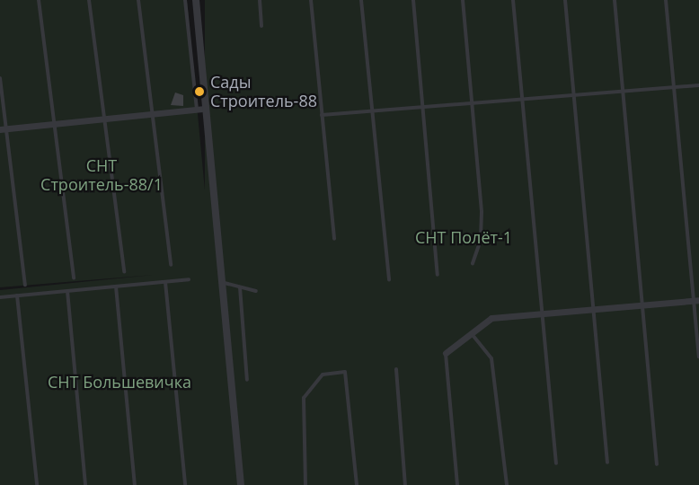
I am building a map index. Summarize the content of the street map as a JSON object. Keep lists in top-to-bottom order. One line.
{"parks":["СНТ Строитель-88/1","СНТ Полёт-1","СНТ Большевичка"],"places":["Сады Строитель-88"]}
